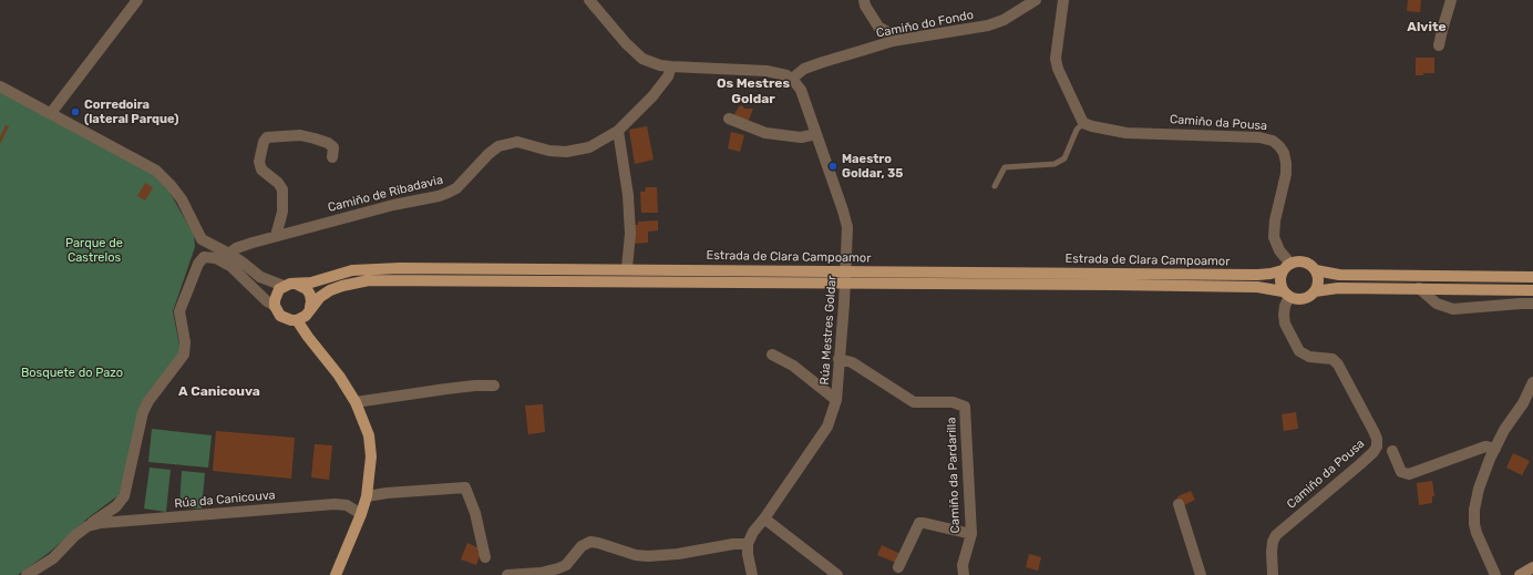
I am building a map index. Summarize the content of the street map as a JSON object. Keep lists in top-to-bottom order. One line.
{"streets":{"main road":["Estrada de Clara Campoamor"],"street":["Camiño do Fondo","Camiño da Pousa","Camiño de Ribadavia","Rúa Mestres Goldar","Camiño da Pardarilla","Rúa da Canicouva"]},"crossings":[["Camiño do Fondo","Rúa Mestres Goldar"],["Camiño da Pousa","Estrada de Clara Campoamor"],["Rúa Mestres Goldar","Camiño da Pardarilla"]],"districts":["Alvite","Os Mestres Goldar","A Canicouva"],"parks":["Parque de Castrelos","Bosquete do Pazo"],"places":["Corredoira (lateral Parque)","Maestro Goldar, 35"]}
